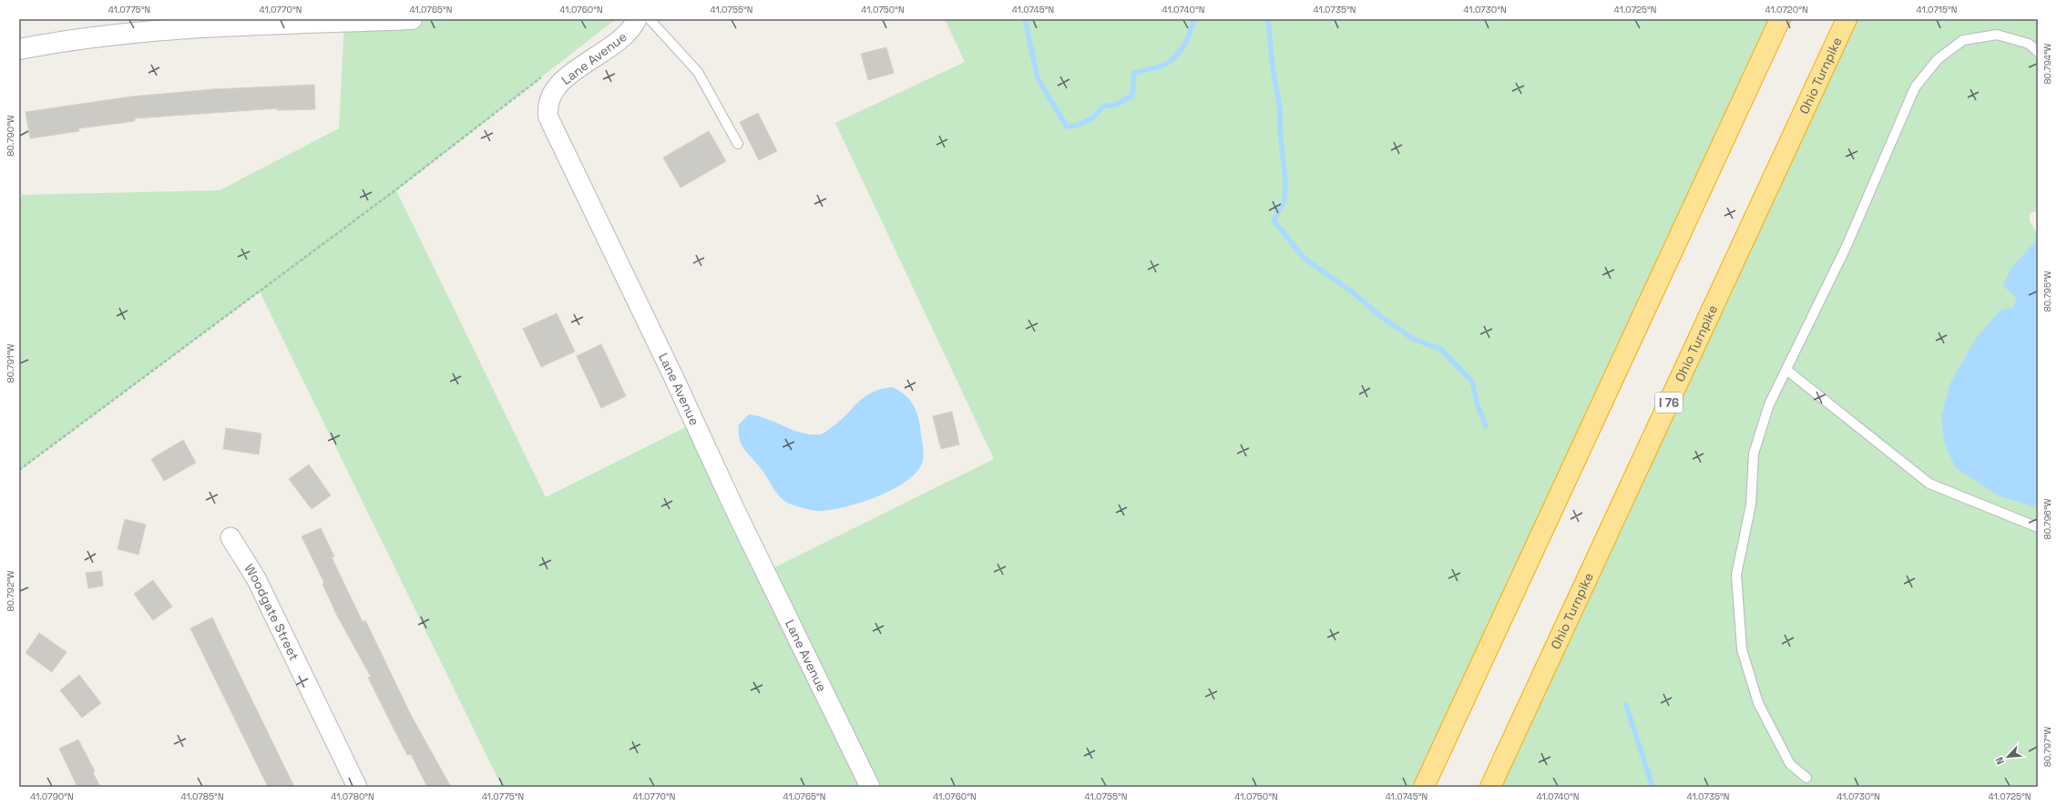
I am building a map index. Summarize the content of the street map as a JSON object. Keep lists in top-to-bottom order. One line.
{"streets":{"highway":["Ohio Turnpike","I 76"],"street":["Lane Avenue","Woodgate Street"]},"north":"bottom left","coordinates":["41.0775°N","41.0770°N","41.0765°N","41.0760°N","41.0755°N","41.0750°N","41.0745°N","41.0740°N","41.0735°N","41.0730°N","41.0725°N","41.0720°N","41.0715°N","80.794°W","80.790°W","80.795°W","80.791°W","80.796°W","80.792°W","80.797°W","41.0790°N","41.0785°N","41.0780°N"]}
